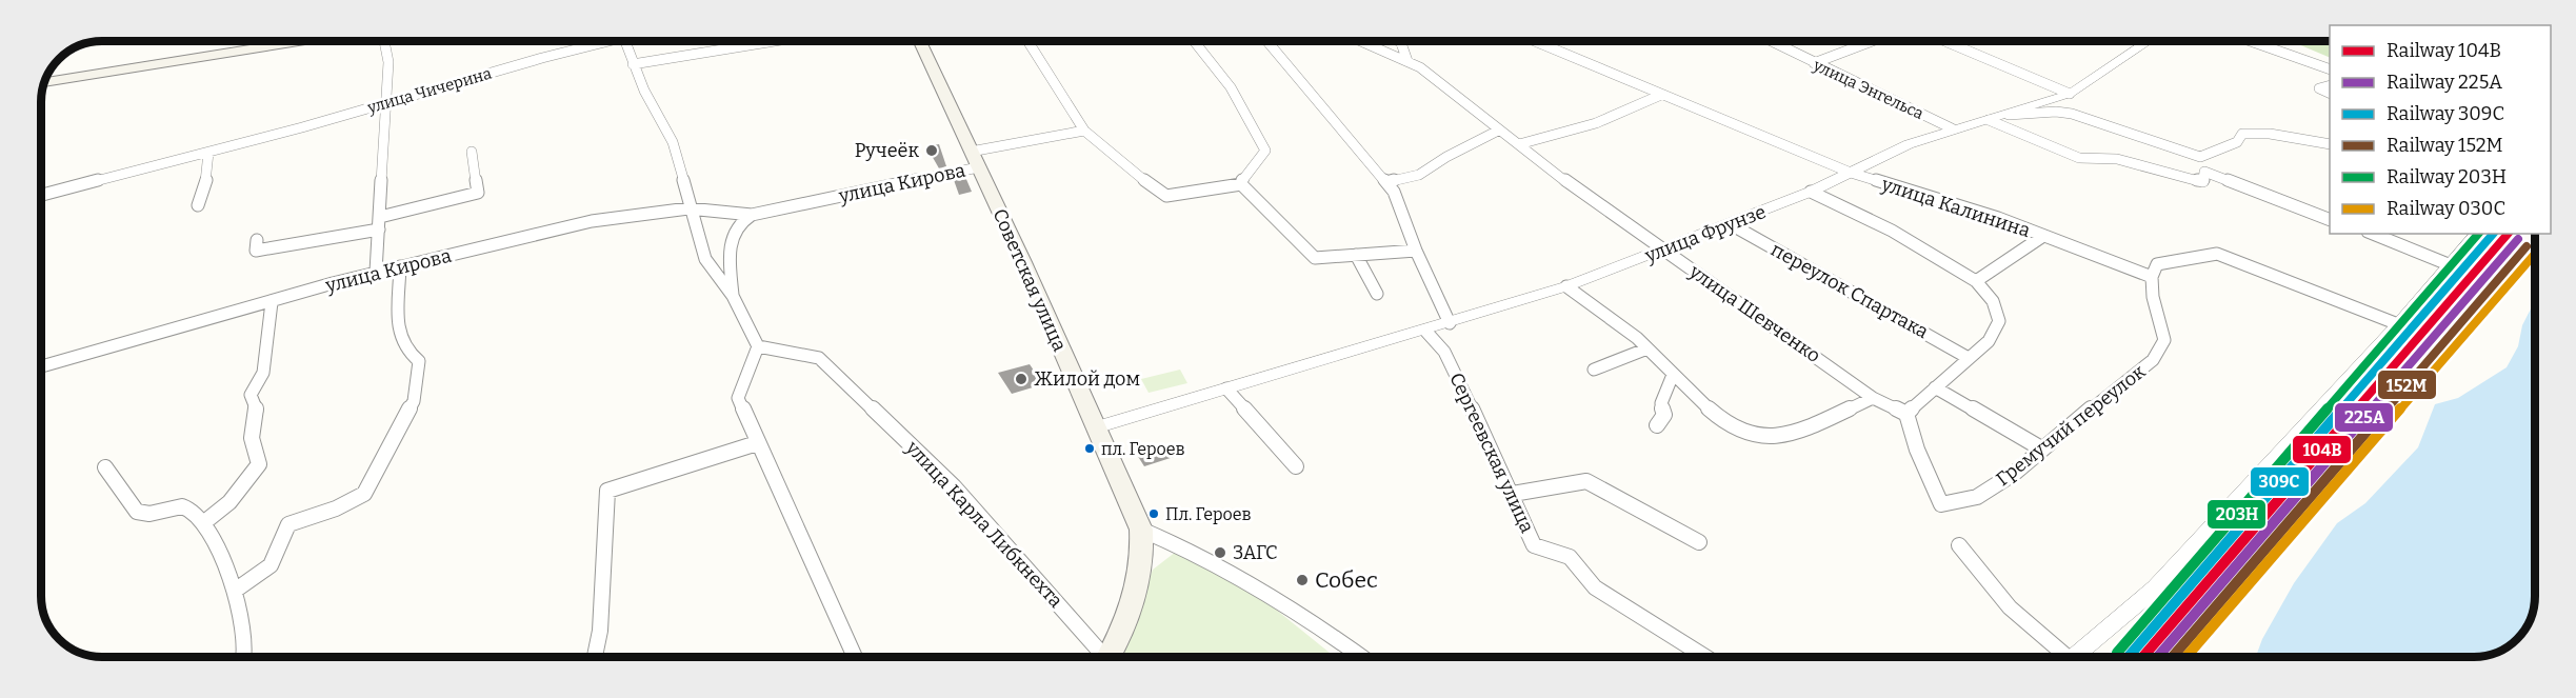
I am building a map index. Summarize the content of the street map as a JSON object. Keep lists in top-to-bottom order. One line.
{"streets":{"main road":["Советская улица"],"street":["улица Энгельса","улица Чичерина","улица Кирова","улица Калинина","улица Фрунзе","переулок Спартака","улица Шевченко","Гремучий переулок","Сергеевская улица","улица Карла Либкнехта"]},"crossings":[["улица Энгельса","улица Фрунзе"],["улица Кирова","Советская улица"],["улица Калинина","улица Фрунзе"],["улица Калинина","Гремучий переулок"],["улица Фрунзе","Советская улица"],["улица Фрунзе","переулок Спартака"],["улица Фрунзе","улица Шевченко"],["улица Фрунзе","Сергеевская улица"],["улица Шевченко","Гремучий переулок"]],"places":["Ручеёк","Жилой дом","пл. Героев","Пл. Героев","ЗАГС","Собес"],"lines":["rail line 104В","rail line 309С","rail line 203Н","rail line 225А","rail line 152М","rail line 030C"],"legend":["Railway 104В","Railway 225А","Railway 309С","Railway 152М","Railway 203Н","Railway 030C"]}
